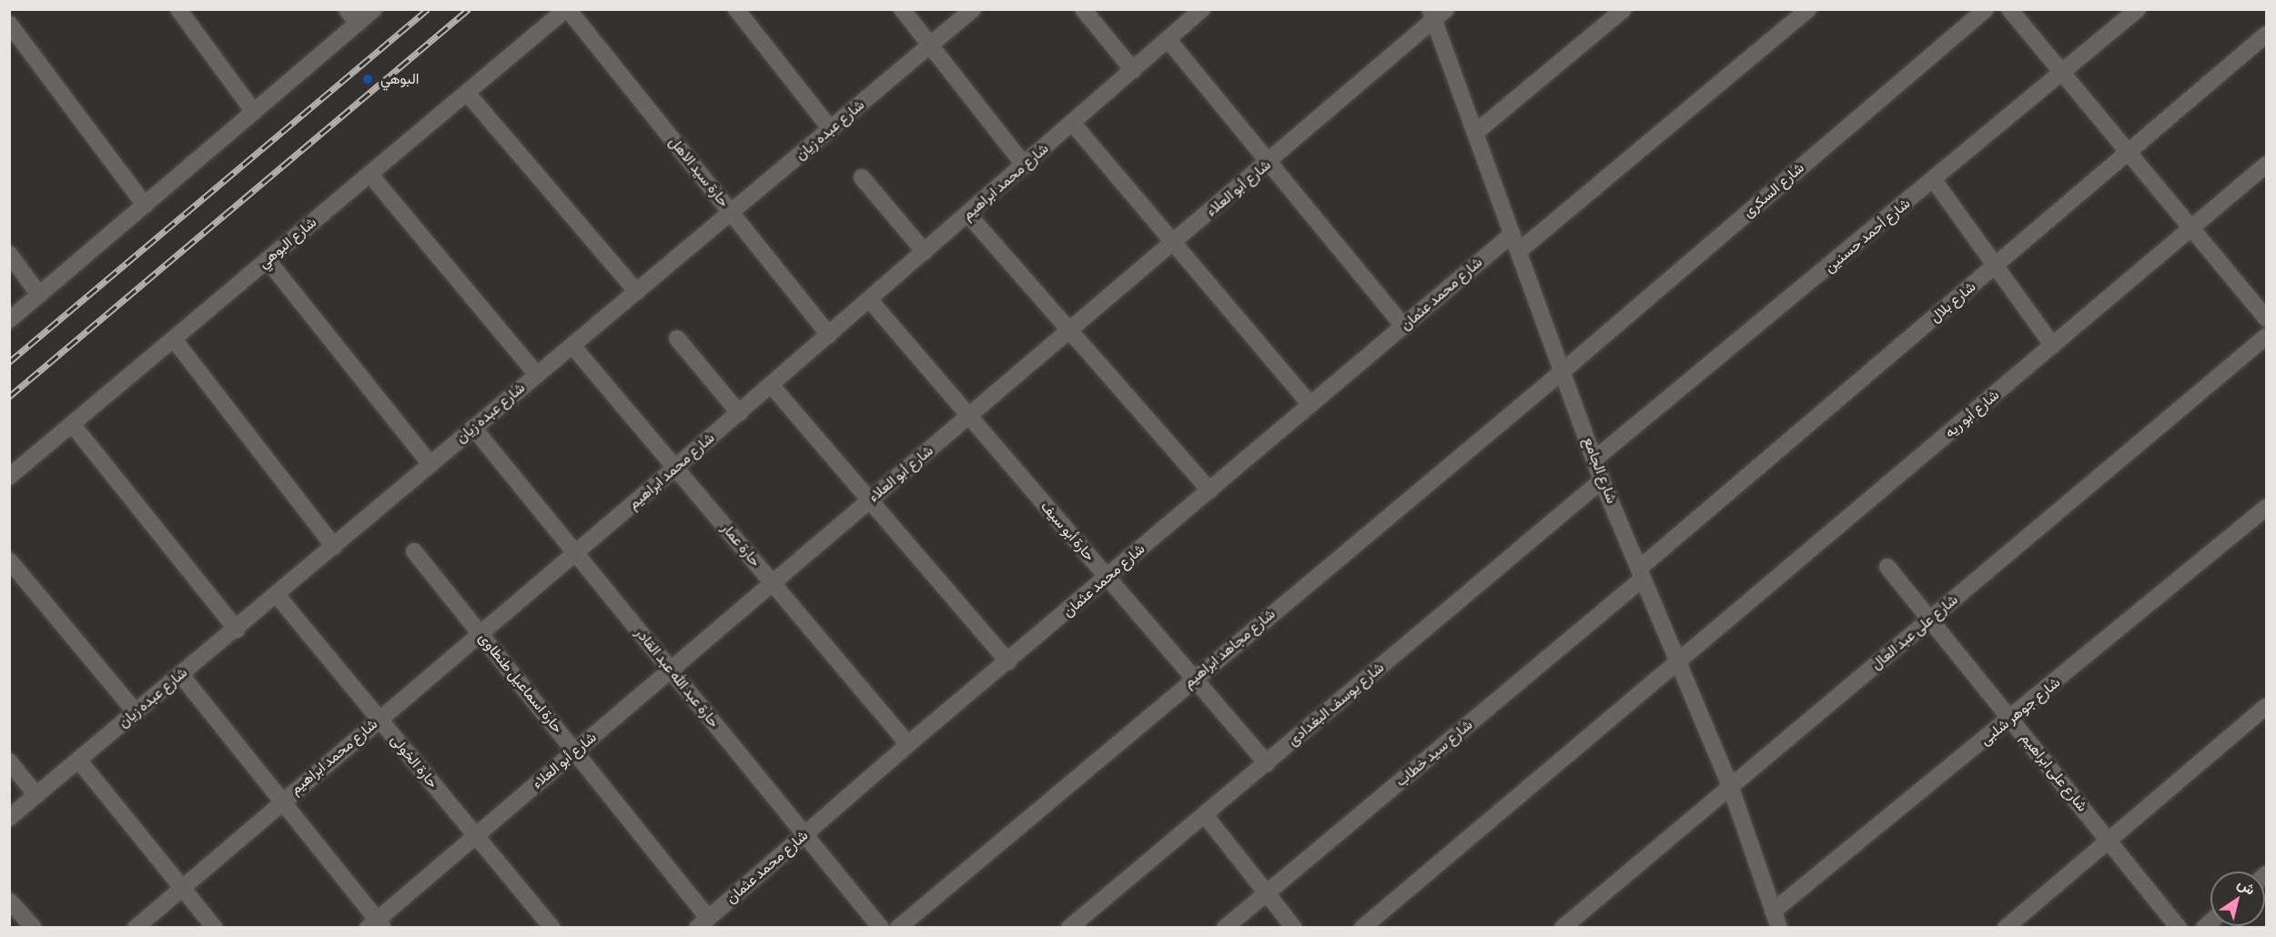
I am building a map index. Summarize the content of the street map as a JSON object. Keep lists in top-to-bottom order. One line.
{"streets":{"street":["شارع عبده زيان","حارة سيد الاهل","شارع محمد ابراهيم","شارع أبو العلاء","شارع السكرى","شارع أحمد حسنين","شارع البوهي","شارع محمد عثمان","شارع بلال","شارع أبو ريه","شارع الجامع","حارة أبو سيف","حارة عمار","شارع على عبد العال","شارع مجاهد ابراهيم","حارة عبد الله عبد القادر","حارة اسماعيل طنطاوى","شارع يوسف البغدادى","شارع جوهر شلبى","شارع سيد خطاب","حارة الخولى","شارع على ابراهيم"]},"crossings":[["شارع عبده زيان","حارة سيد الاهل"],["شارع عبده زيان","حارة عمار"],["شارع عبده زيان","حارة عبد الله عبد القادر"],["شارع عبده زيان","حارة الخولى"],["حارة سيد الاهل","شارع محمد ابراهيم"],["حارة سيد الاهل","شارع البوهي"],["شارع محمد ابراهيم","حارة أبو سيف"],["شارع محمد ابراهيم","حارة عمار"],["شارع محمد ابراهيم","حارة عبد الله عبد القادر"],["شارع محمد ابراهيم","حارة اسماعيل طنطاوى"],["شارع محمد ابراهيم","حارة الخولى"],["شارع أبو العلاء","شارع الجامع"],["شارع أبو العلاء","حارة أبو سيف"],["شارع أبو العلاء","حارة عمار"],["شارع أبو العلاء","حارة عبد الله عبد القادر"],["شارع أبو العلاء","حارة اسماعيل طنطاوى"],["شارع أبو العلاء","حارة الخولى"],["شارع السكرى","شارع الجامع"],["شارع السكرى","شارع مجاهد ابراهيم"],["شارع أحمد حسنين","شارع الجامع"],["شارع محمد عثمان","شارع الجامع"],["شارع محمد عثمان","حارة أبو سيف"],["شارع محمد عثمان","حارة عمار"],["شارع محمد عثمان","حارة عبد الله عبد القادر"],["شارع محمد عثمان","حارة اسماعيل طنطاوى"],["شارع بلال","شارع الجامع"],["شارع بلال","شارع سيد خطاب"],["شارع أبو ريه","شارع الجامع"],["شارع الجامع","شارع على عبد العال"],["شارع الجامع","شارع مجاهد ابراهيم"],["شارع الجامع","شارع يوسف البغدادى"],["شارع الجامع","شارع جوهر شلبى"],["شارع الجامع","شارع سيد خطاب"],["حارة أبو سيف","شارع مجاهد ابراهيم"],["حارة أبو سيف","شارع يوسف البغدادى"],["شارع على عبد العال","شارع على ابراهيم"],["شارع جوهر شلبى","شارع على ابراهيم"]],"places":["البوهي"],"north":"top right"}
